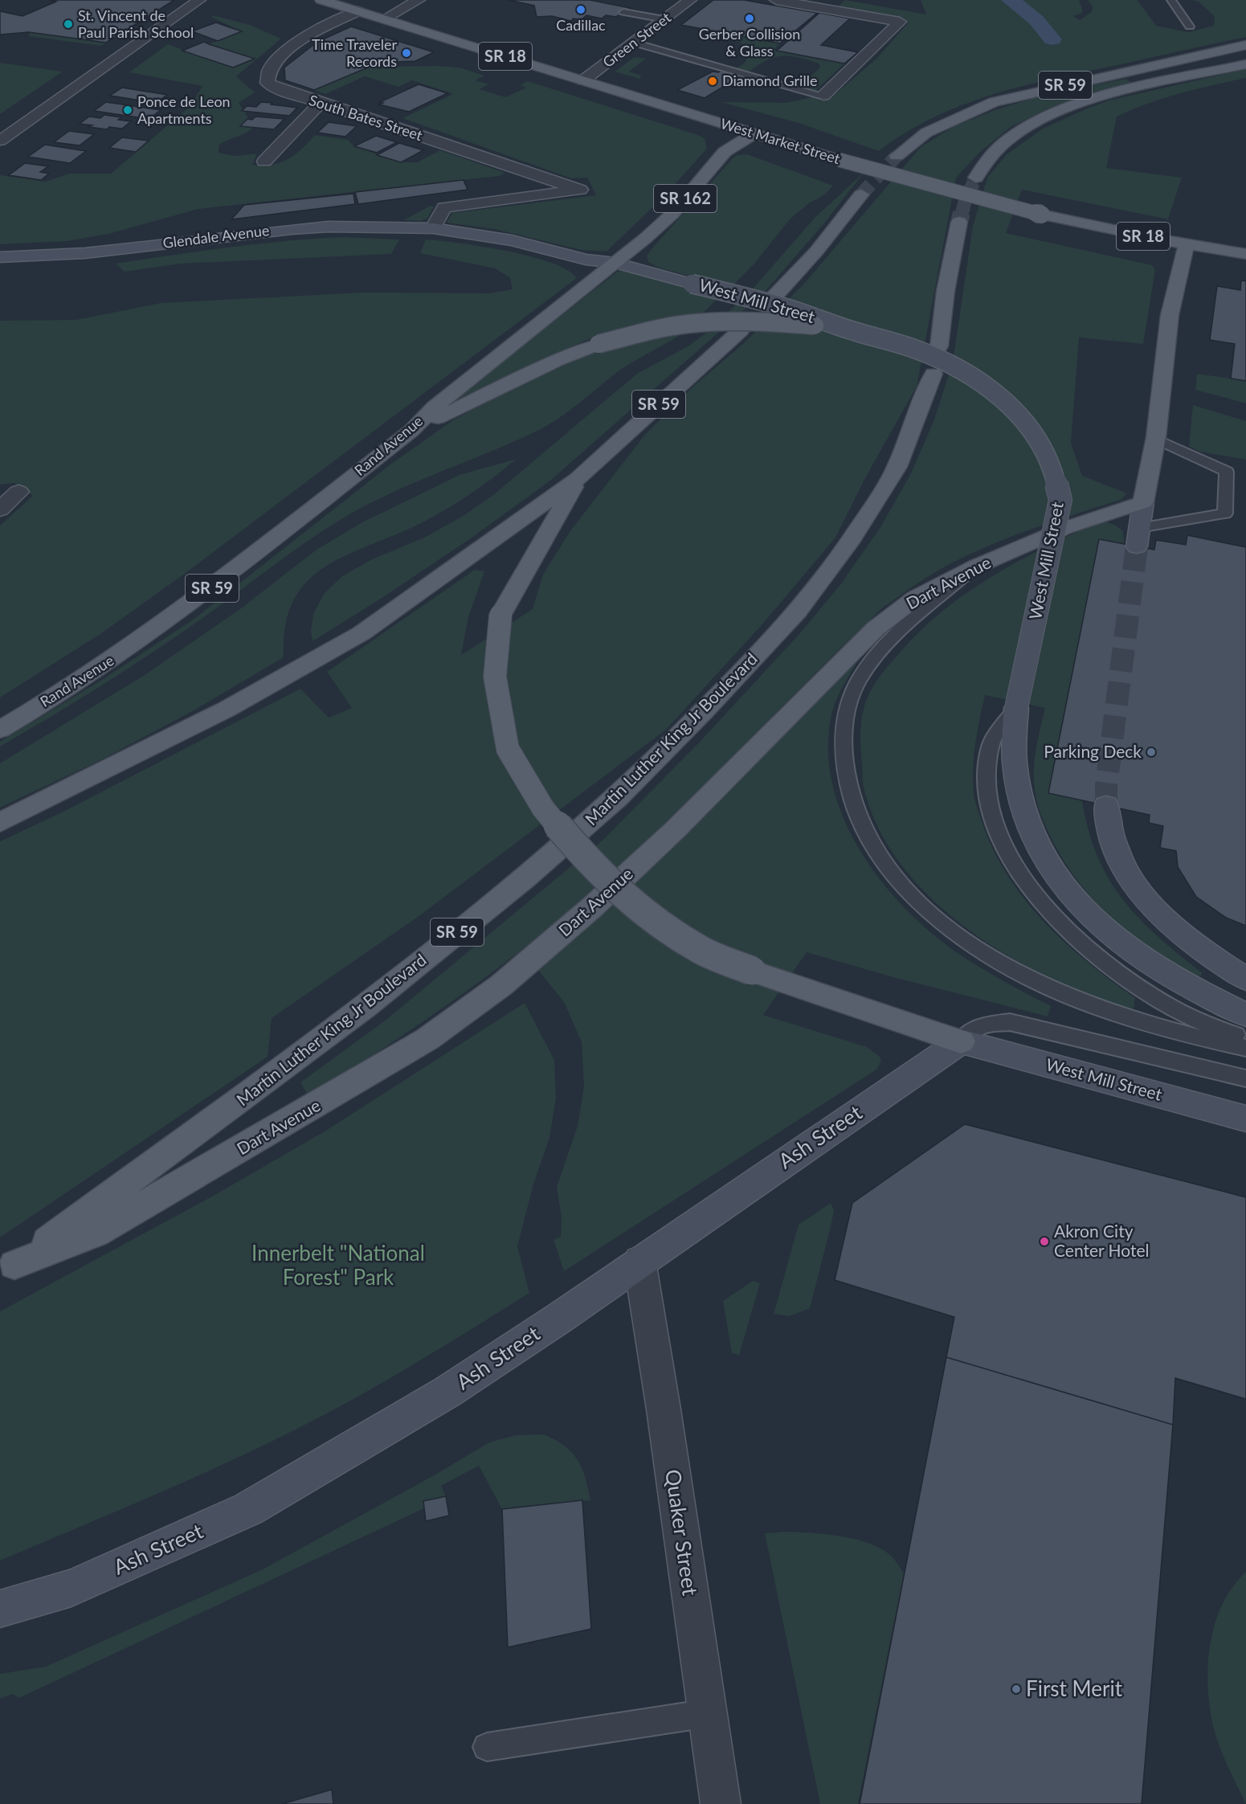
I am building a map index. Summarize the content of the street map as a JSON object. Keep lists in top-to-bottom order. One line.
{"streets":{"main road":["SR 18","SR 59","West Market Street","SR 162","Rand Avenue","Dart Avenue","Martin Luther King Jr Boulevard"],"street":["Green Street","South Bates Street","Glendale Avenue","West Mill Street","Ash Street","Quaker Street"]},"crossings":[["Green Street","West Market Street"],["South Bates Street","West Market Street"],["South Bates Street","Glendale Avenue"],["West Market Street","Rand Avenue"],["Glendale Avenue","West Mill Street"],["Glendale Avenue","Rand Avenue"],["West Mill Street","Rand Avenue"],["West Mill Street","Ash Street"],["Dart Avenue","Martin Luther King Jr Boulevard"],["Ash Street","Quaker Street"]],"parks":["Innerbelt \"National Forest\" Park"],"places":["Cadillac","Gerber Collision & Glass","St. Vincent de Paul Parish School","Time Traveler Records","Diamond Grille","Ponce de Leon Apartments","Parking Deck","Akron City Center Hotel","First Merit"]}
